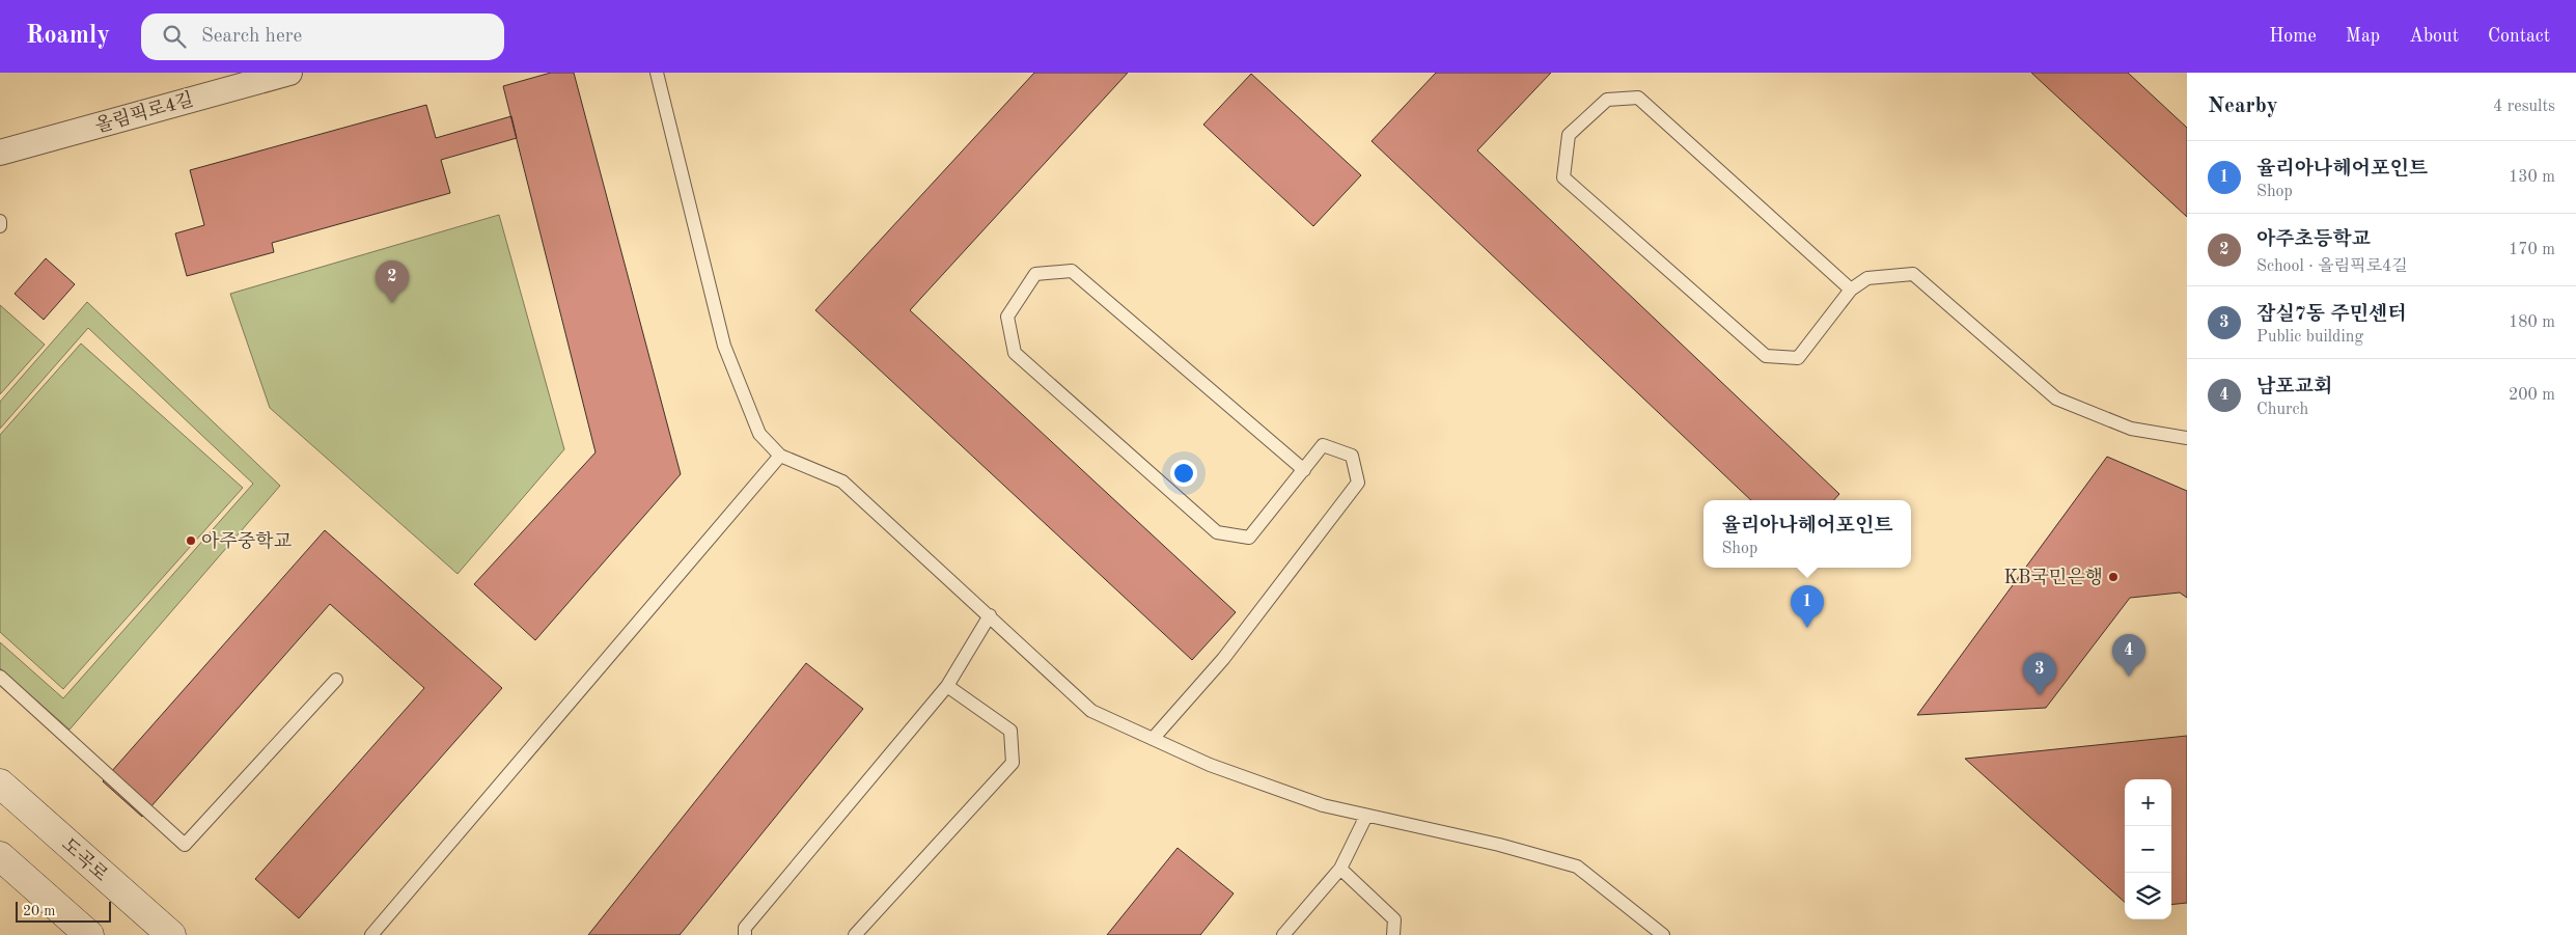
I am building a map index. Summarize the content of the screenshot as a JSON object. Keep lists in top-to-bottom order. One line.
{"streets":{"main road":["도곡로"],"street":["올림픽로4길"]},"places":["아주중학교","KB국민은행"],"scale_bar":"20 m","page":{"header":"Roamly","search":"Search here","nav":["Home","Map","About","Contact"],"heading":["Nearby","4 results"],"list":[{"mark":"1","name":"율리아나헤어포인트","note":"Shop","value":"130 m"},{"mark":"2","name":"아주초등학교","note":"School · 올림픽로4길","value":"170 m"},{"mark":"3","name":"잠실7동 주민센터","note":"Public building","value":"180 m"},{"mark":"4","name":"남포교회","note":"Church","value":"200 m"}],"pins":["2","1","4","3"],"popup":["율리아나헤어포인트","Shop"],"map_buttons":["+","−"],"scale":"20 m"}}
